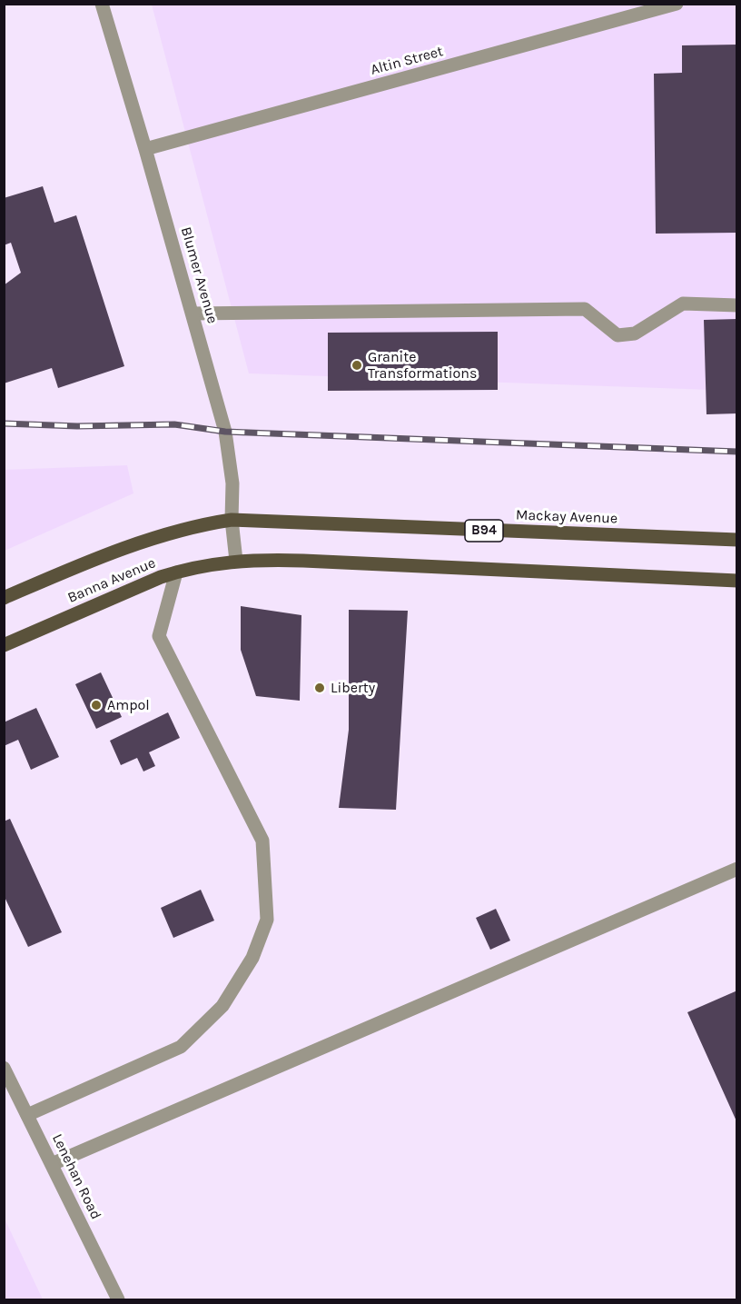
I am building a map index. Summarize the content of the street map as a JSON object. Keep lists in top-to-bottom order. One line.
{"streets":{"main road":["Mackay Avenue","B94","Banna Avenue"],"street":["Altin Street","Blumer Avenue","Lenehan Road"]},"crossings":[["Altin Street","Blumer Avenue"],["Blumer Avenue","Mackay Avenue"],["Blumer Avenue","Banna Avenue"],["Mackay Avenue","Banna Avenue"]],"places":["Granite Transformations","Liberty","Ampol"]}
